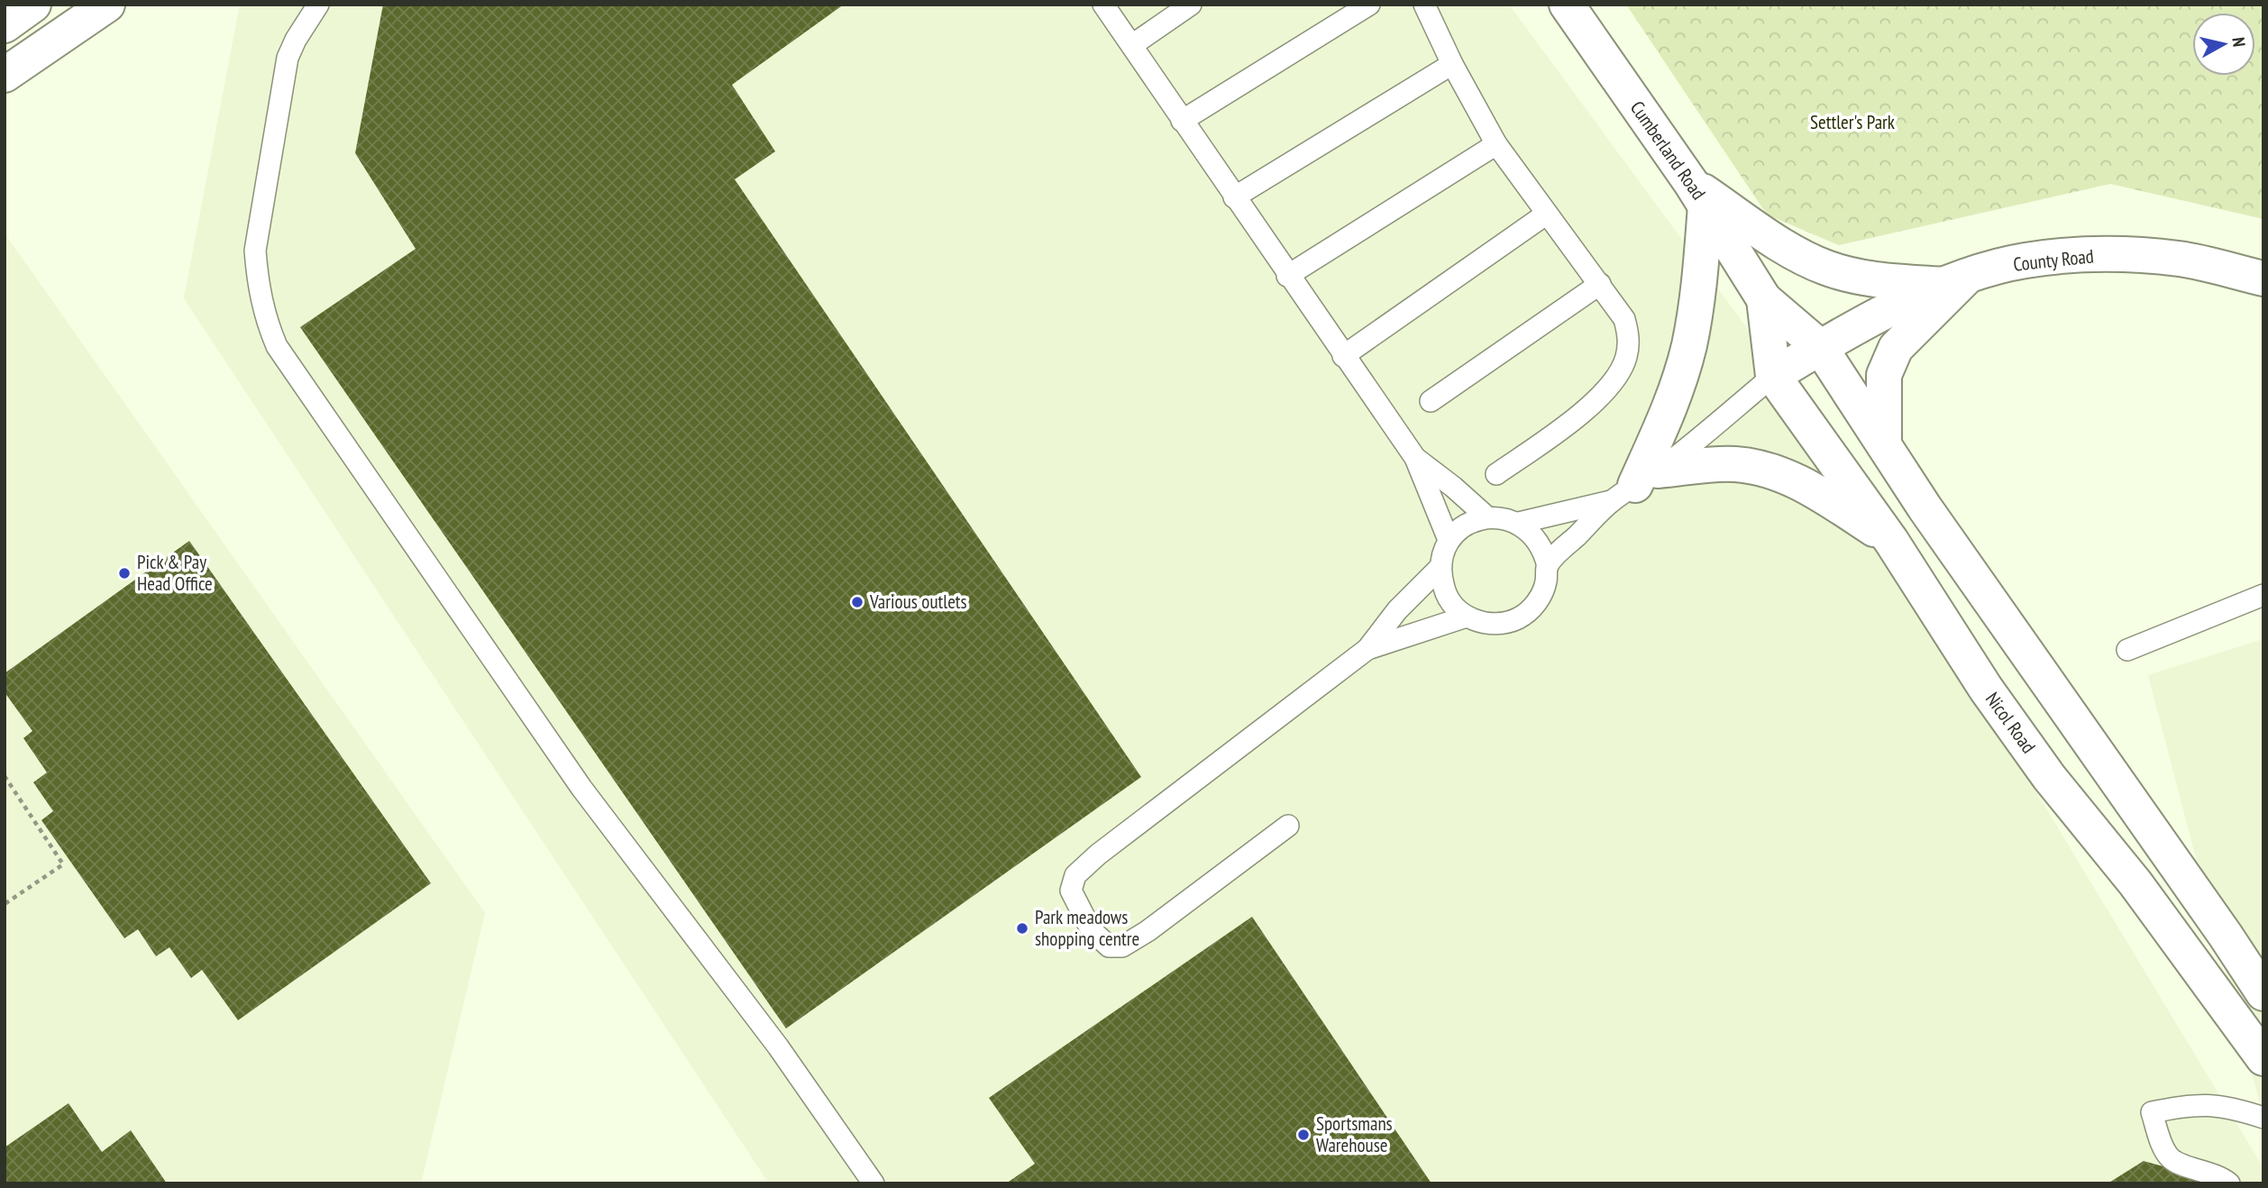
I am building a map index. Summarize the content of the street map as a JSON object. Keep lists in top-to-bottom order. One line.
{"streets":{"main road":["Cumberland Road","County Road","Nicol Road"]},"crossings":[["Cumberland Road","County Road"],["Cumberland Road","Nicol Road"],["County Road","Nicol Road"]],"parks":["Settler's Park"],"places":["Pick & Pay Head Office","Various outlets","Park meadows shopping centre","Sportsmans Warehouse"],"north":"right"}
